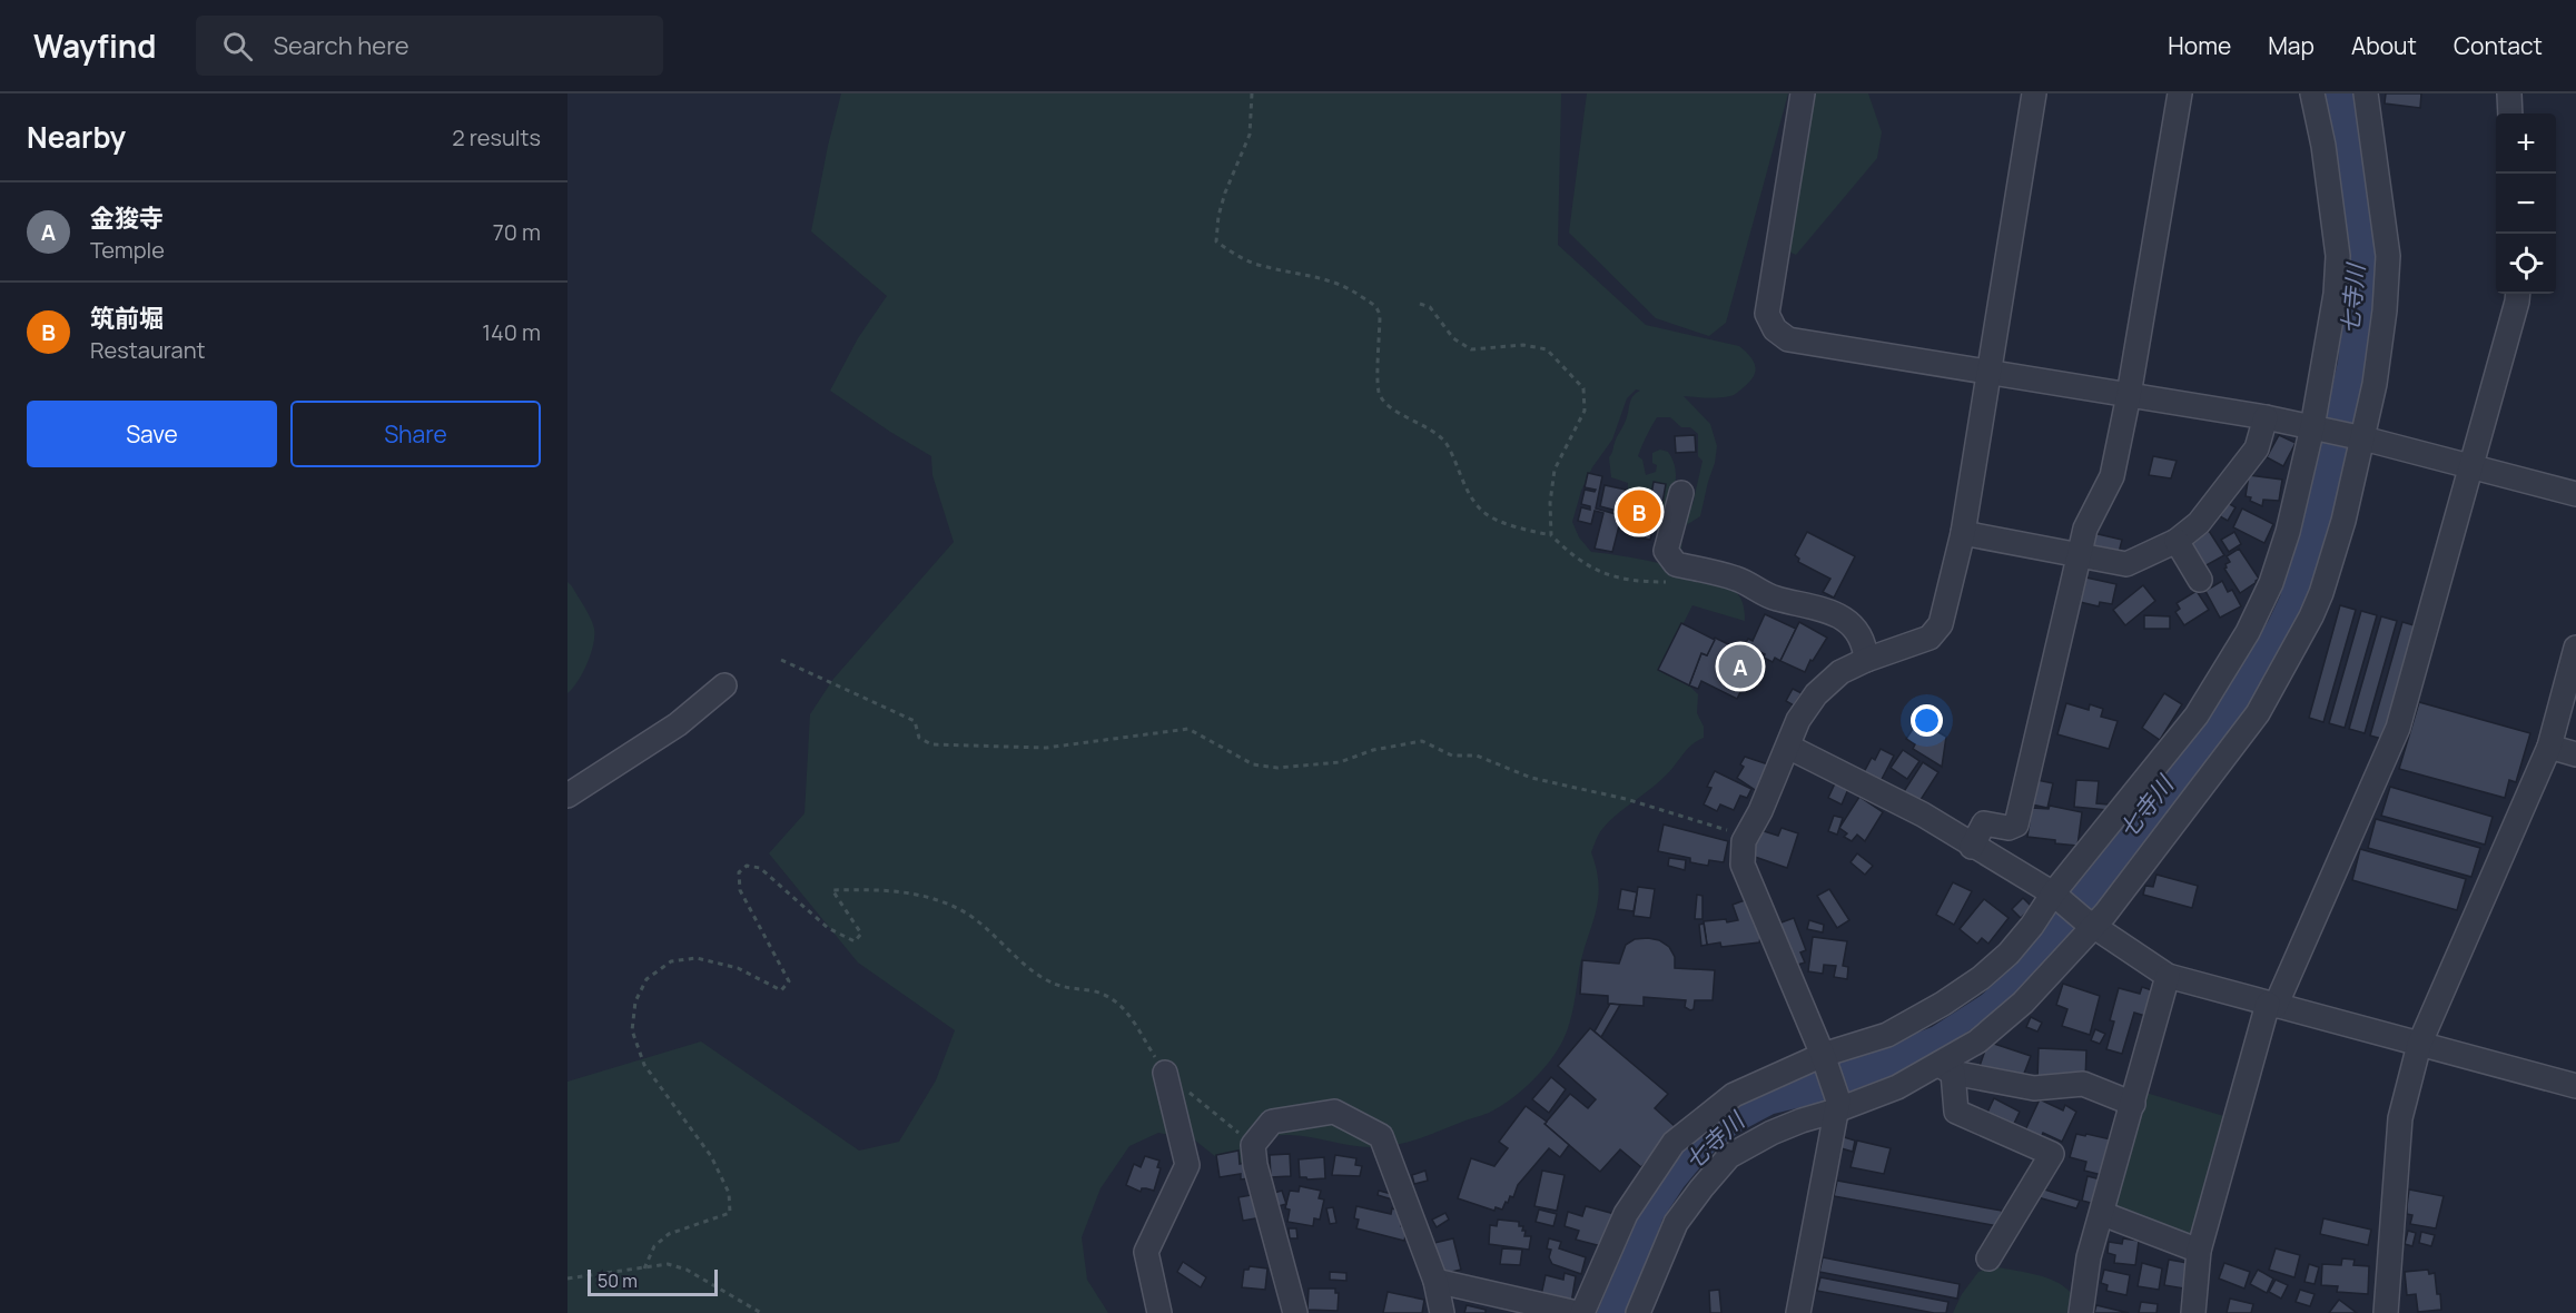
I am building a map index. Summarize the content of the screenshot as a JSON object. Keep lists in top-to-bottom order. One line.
{"water":["七寺川"],"scale_bar":"50 m","page":{"header":"Wayfind","search":"Search here","nav":["Home","Map","About","Contact"],"heading":["Nearby","2 results"],"map_buttons":["+","−"],"list":[{"mark":"A","name":"金狻寺","note":"Temple","value":"70 m"},{"mark":"B","name":"筑前堀","note":"Restaurant","value":"140 m"}],"buttons":["Save","Share"],"pins":["B","A"],"scale":"50 m"}}
